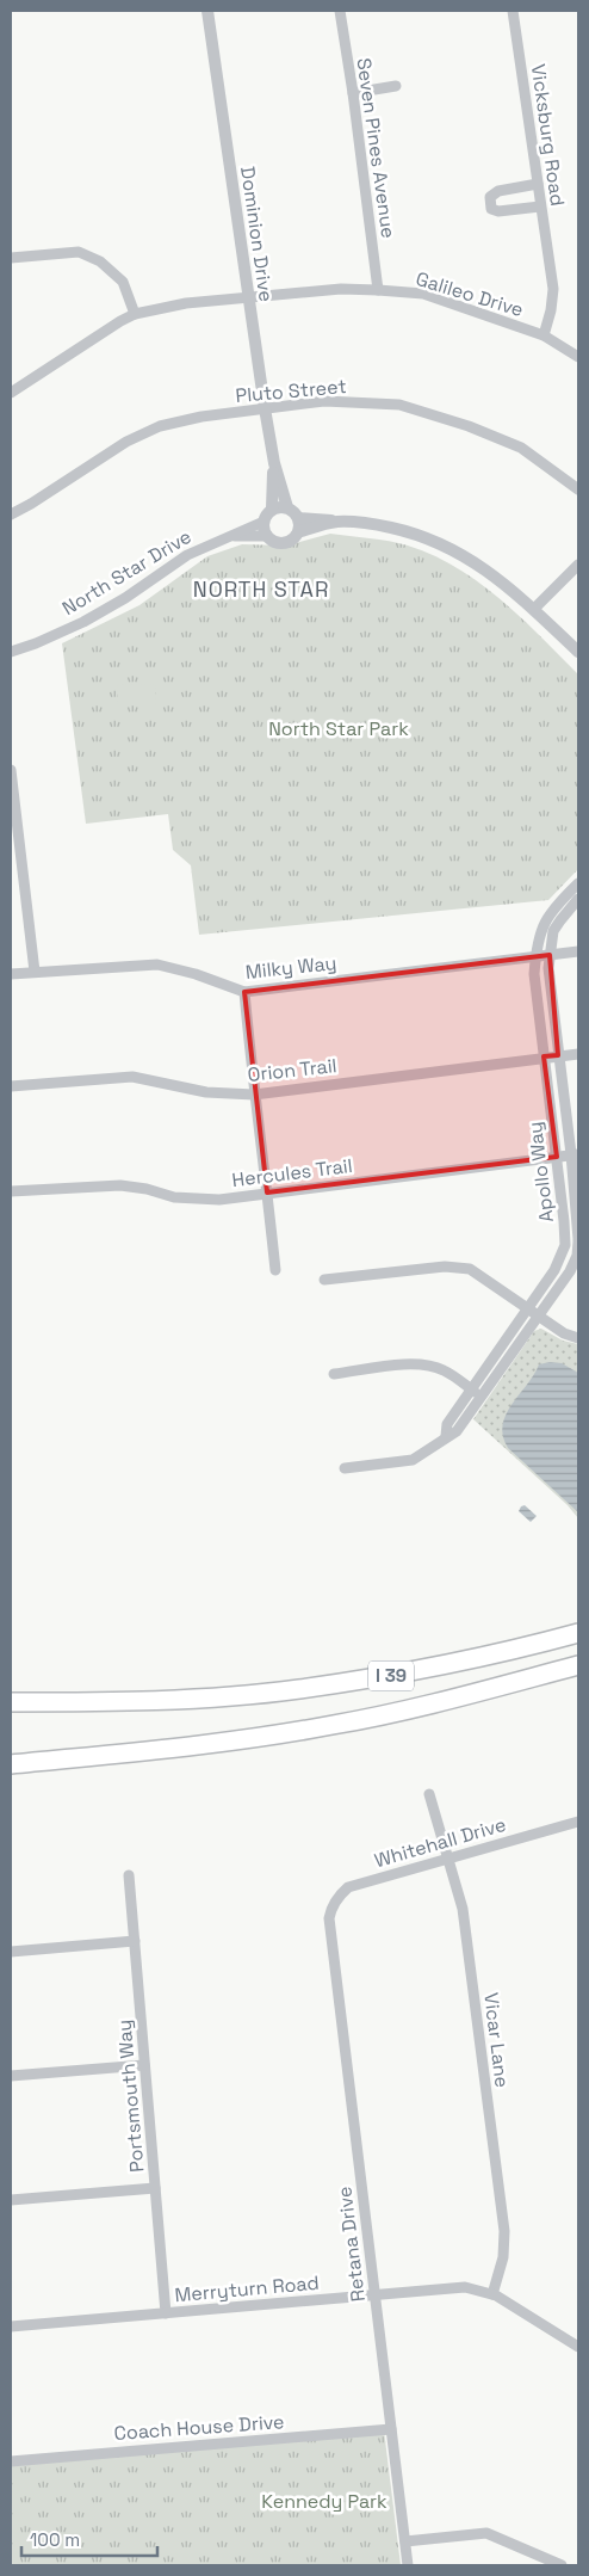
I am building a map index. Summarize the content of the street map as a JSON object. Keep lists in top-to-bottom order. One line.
{"streets":{"highway":["I 39"],"street":["Vicksburg Road","Seven Pines Avenue","Dominion Drive","Galileo Drive","Pluto Street","North Star Drive","Milky Way","Orion Trail","Hercules Trail","Apollo Way","Whitehall Drive","Vicar Lane","Portsmouth Way","Retana Drive","Merryturn Road","Coach House Drive"]},"crossings":[["Vicksburg Road","Galileo Drive"],["Seven Pines Avenue","Galileo Drive"],["Dominion Drive","Galileo Drive"],["Dominion Drive","Pluto Street"],["Dominion Drive","North Star Drive"],["Milky Way","Apollo Way"],["Orion Trail","Apollo Way"],["Hercules Trail","Apollo Way"],["Whitehall Drive","Vicar Lane"],["Whitehall Drive","Retana Drive"],["Vicar Lane","Merryturn Road"],["Portsmouth Way","Merryturn Road"],["Retana Drive","Merryturn Road"],["Retana Drive","Coach House Drive"]],"districts":["NORTH STAR"],"parks":["North Star Park","Kennedy Park"],"scale_bar":"100 m"}
